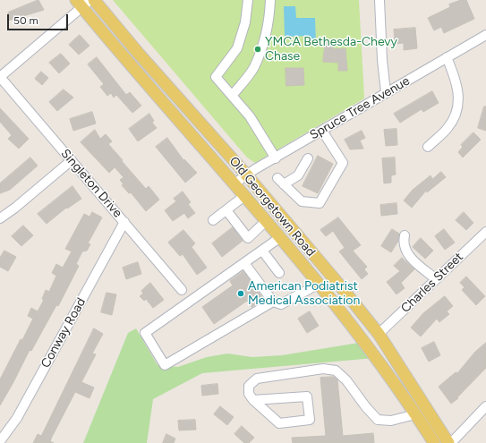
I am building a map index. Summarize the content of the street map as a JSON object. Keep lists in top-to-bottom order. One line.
{"streets":{"main road":["Old Georgetown Road"],"street":["Spruce Tree Avenue","Singleton Drive","Charles Street","Conway Road"]},"crossings":[["Spruce Tree Avenue","Old Georgetown Road"],["Singleton Drive","Conway Road"],["Old Georgetown Road","Charles Street"]],"places":["YMCA Bethesda-Chevy Chase","American Podiatrist Medical Association"],"scale_bar":"50 m"}
